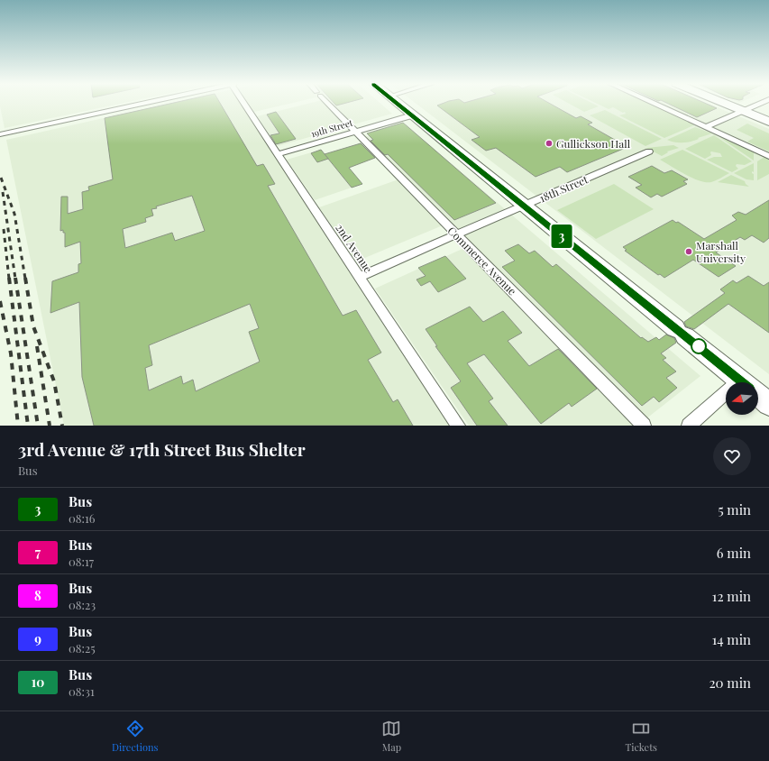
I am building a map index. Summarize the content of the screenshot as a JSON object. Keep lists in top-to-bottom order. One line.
{"streets":{"street":["19th Street","18th Street","2nd Avenue","Commerce Avenue"]},"crossings":[["19th Street","2nd Avenue"],["19th Street","Commerce Avenue"],["18th Street","2nd Avenue"],["18th Street","Commerce Avenue"]],"places":["Gullickson Hall","Marshall University"],"lines":["bus line 3"],"north":"left","page":{"on_map":"3","heading":["3rd Avenue & 17th Street Bus Shelter","Bus"],"list":[{"mark":"3","name":"Bus","note":"08:16","value":"5 min"},{"mark":"7","name":"Bus","note":"08:17","value":"6 min"},{"mark":"8","name":"Bus","note":"08:23","value":"12 min"},{"mark":"9","name":"Bus","note":"08:25","value":"14 min"},{"mark":"10","name":"Bus","note":"08:31","value":"20 min"}],"tabs":["Directions","Map","Tickets"]}}
